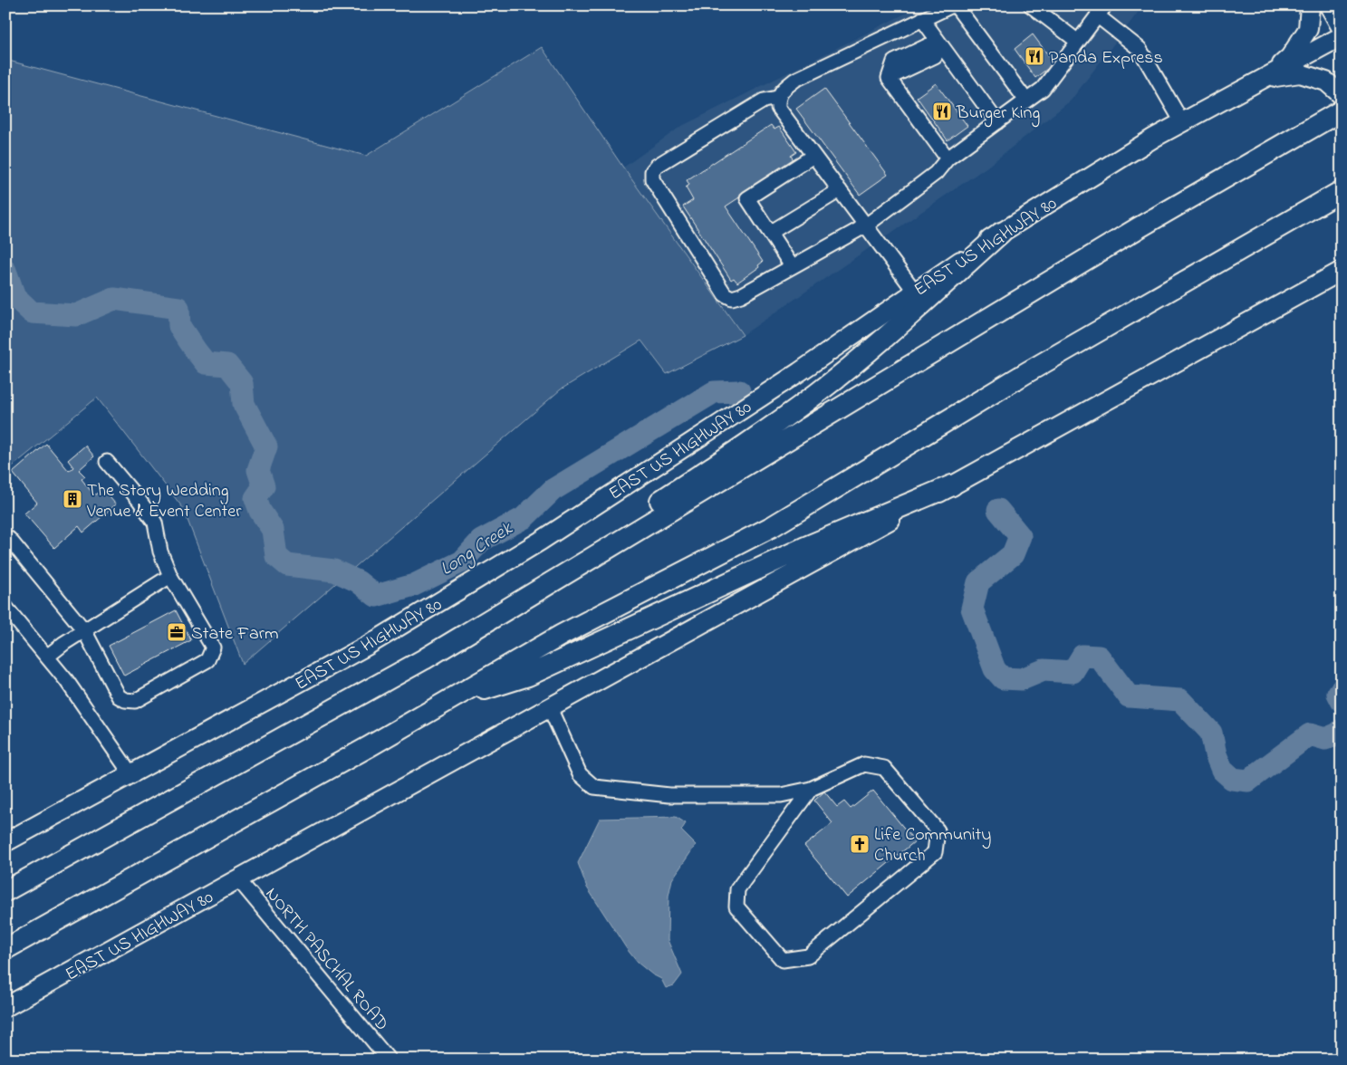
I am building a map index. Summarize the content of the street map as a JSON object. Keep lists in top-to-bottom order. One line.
{"streets":{"main road":["EAST US HIGHWAY 80"],"street":["NORTH PASCHAL ROAD"]},"crossings":[["EAST US HIGHWAY 80","NORTH PASCHAL ROAD"]],"water":["Long Creek"],"places":{"restaurant":["Panda Express","Burger King"],"building":["The Story Wedding Venue & Event Center"],"office":["State Farm"],"church":["Life Community Church"]}}
